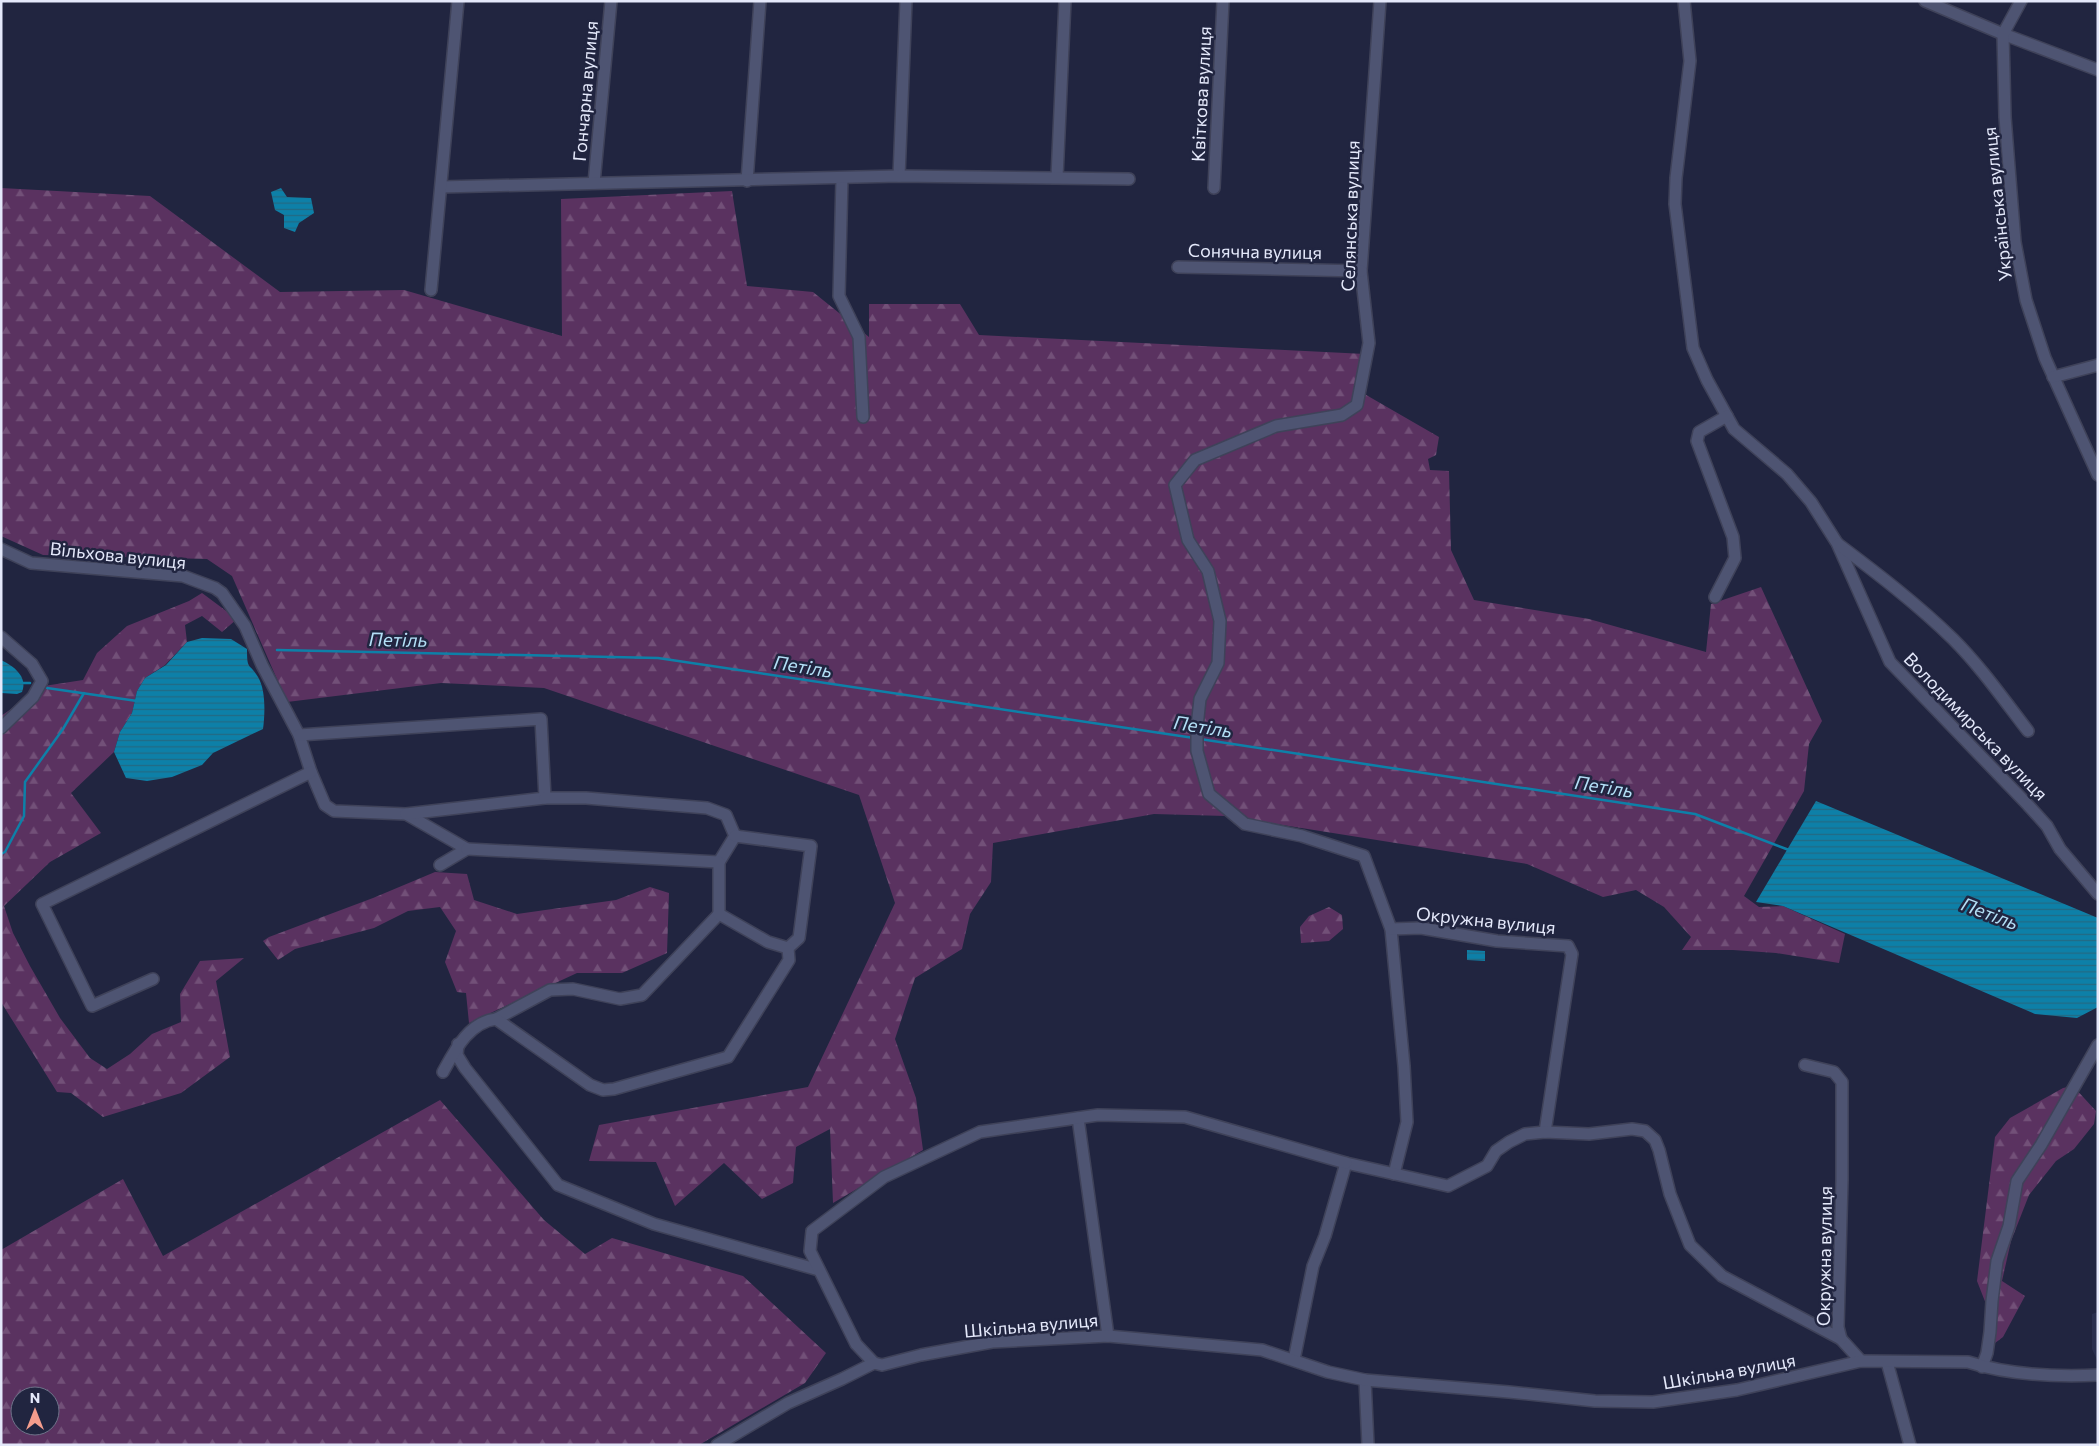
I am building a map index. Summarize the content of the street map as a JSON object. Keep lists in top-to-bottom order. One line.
{"streets":{"street":["Гончарна вулиця","Квіткова вулиця","Українська вулиця","Селянська вулиця","Сонячна вулиця","Вільхова вулиця","Володимирська вулиця","Окружна вулиця","Шкільна вулиця"]},"crossings":[["Селянська вулиця","Сонячна вулиця"],["Селянська вулиця","Окружна вулиця"],["Окружна вулиця","Шкільна вулиця"]],"water":["Петіль"],"north":"top"}
